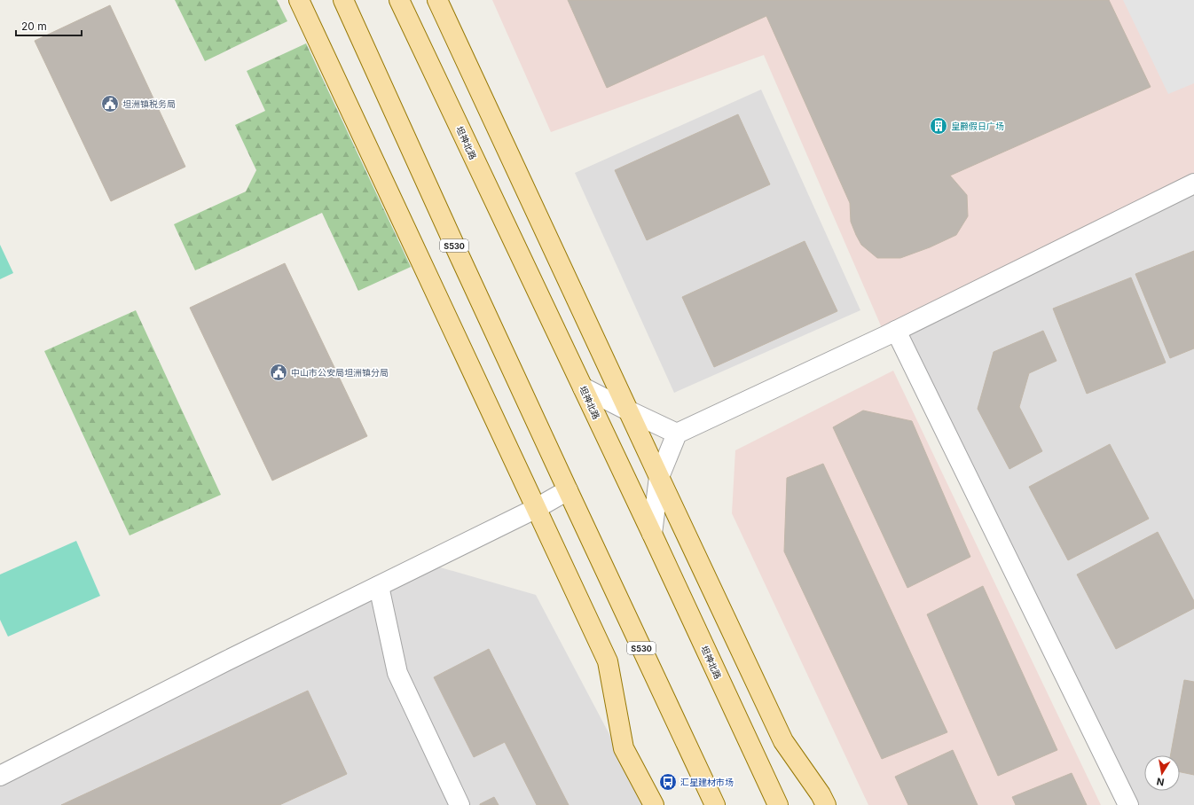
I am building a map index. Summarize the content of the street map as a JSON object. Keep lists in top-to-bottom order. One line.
{"streets":{"main road":["坦神北路","S530"]},"places":{"public building":["坦洲镇税务局","中山市公安局坦洲镇分局"],"building":["皇爵假日广场"],"bus stop":["汇星建材市场"]},"scale_bar":"20 m","north":"bottom"}
